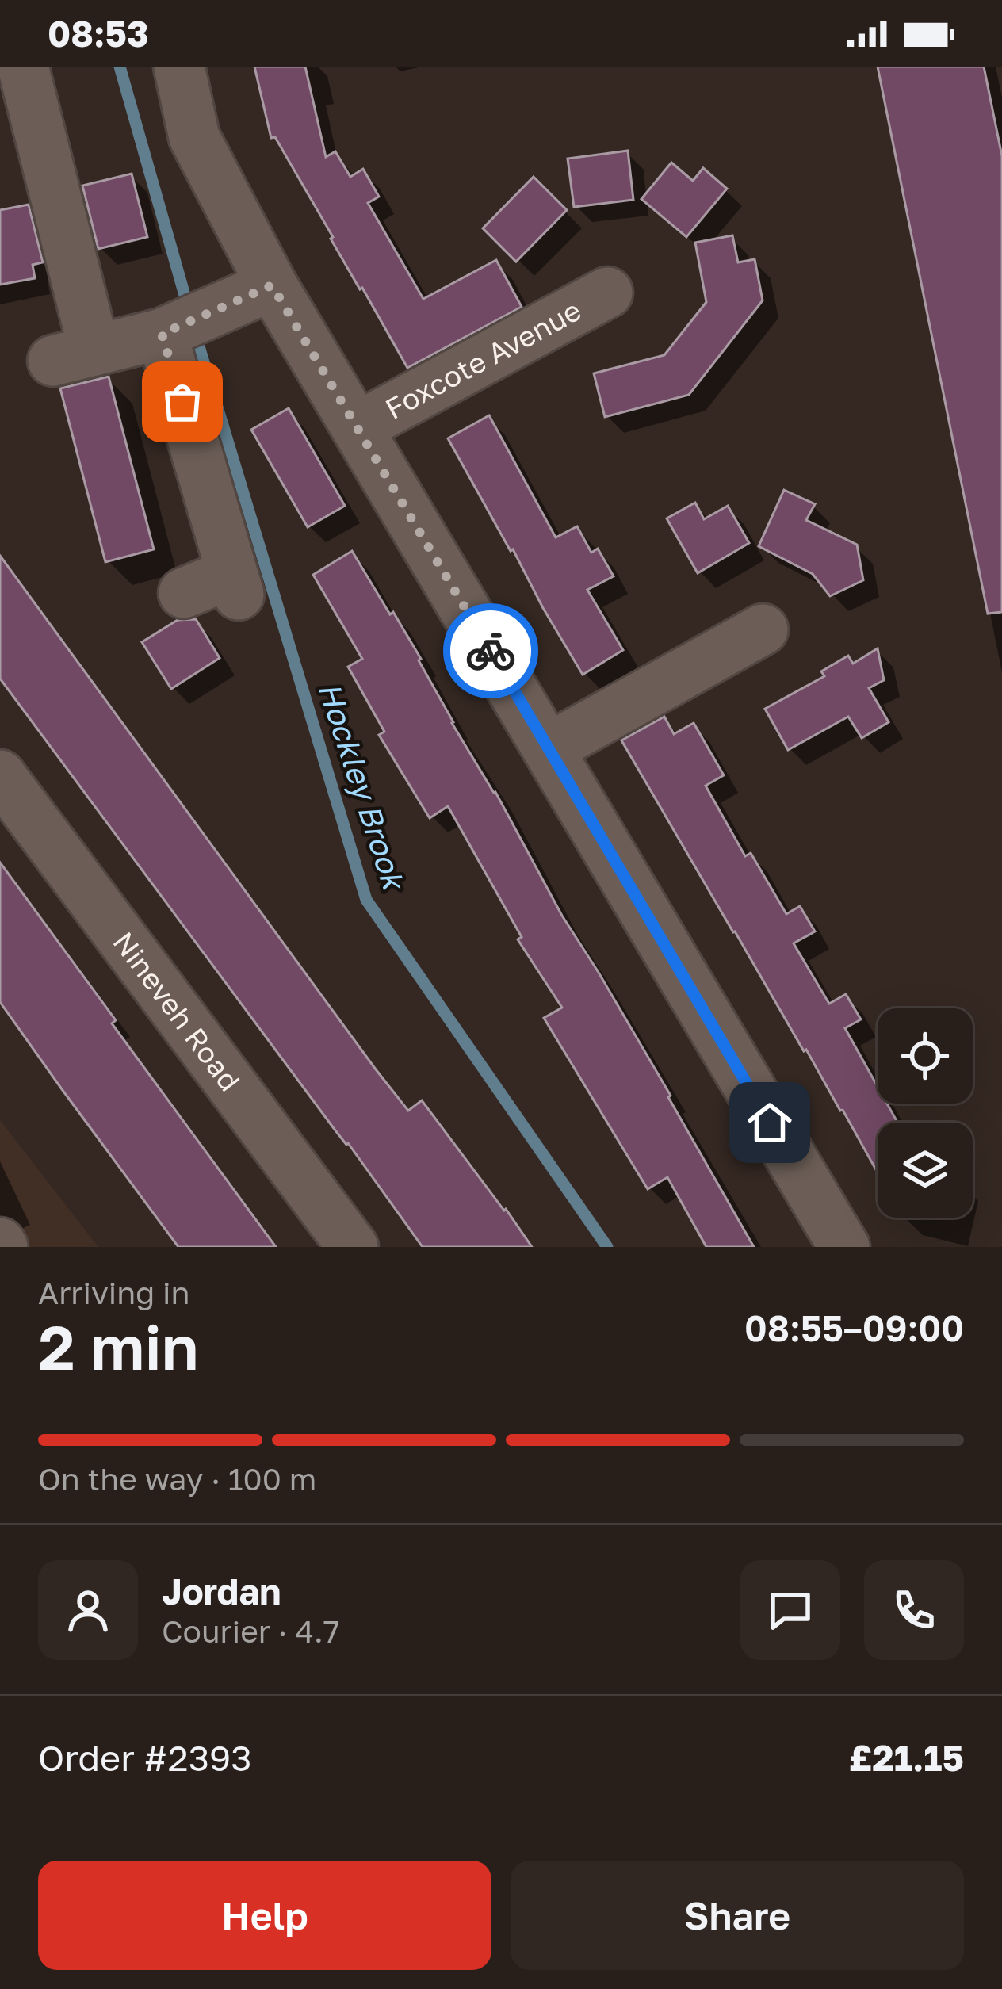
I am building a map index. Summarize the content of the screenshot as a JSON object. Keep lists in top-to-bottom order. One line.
{"streets":{"street":["Foxcote Avenue","Nineveh Road"]},"water":["Hockley Brook"],"page":{"status":"08:53","heading":["2 min","Arriving in","08:55–09:00"],"panel":["Jordan","Courier · 4.7","Order #2393","£21.15"],"bar":"On the way · 100 m","buttons":["Help","Share"]}}
